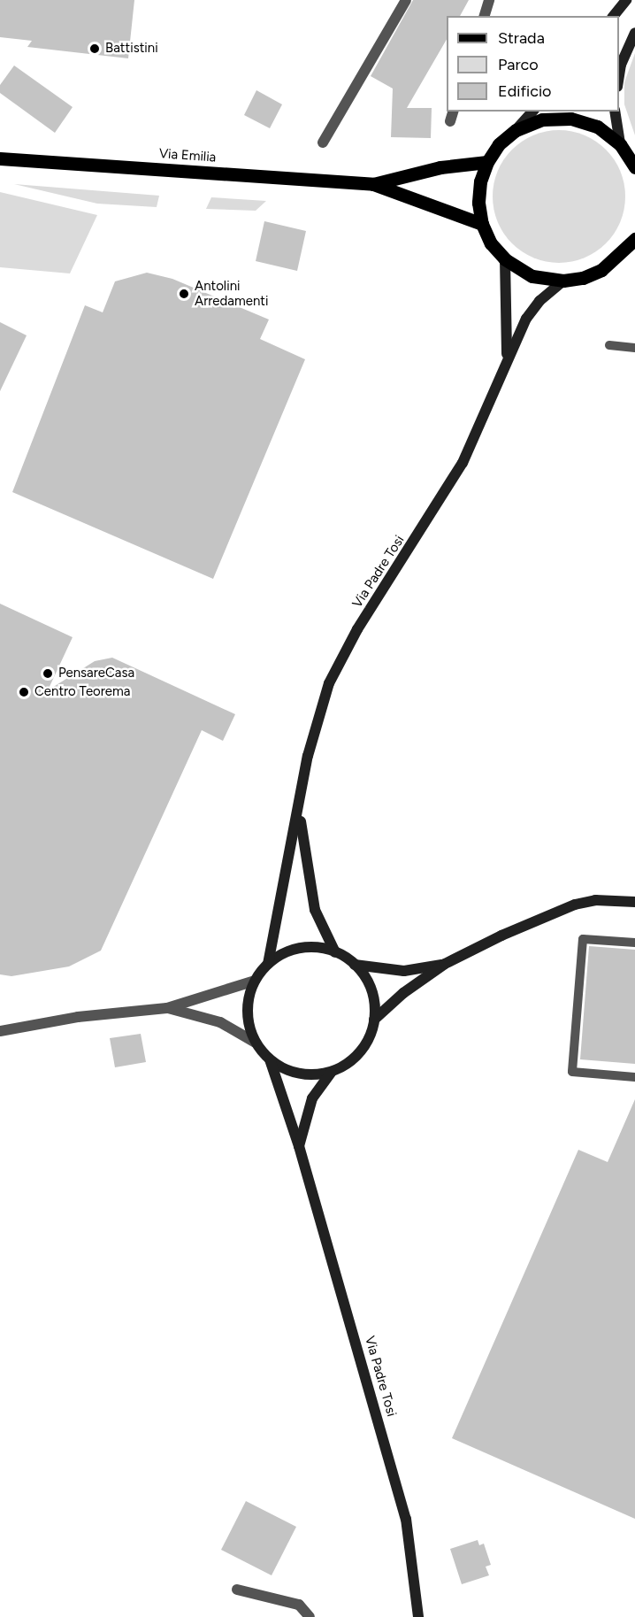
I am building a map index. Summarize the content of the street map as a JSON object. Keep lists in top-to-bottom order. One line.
{"streets":{"main road":["Via Emilia","Via Padre Tosi"]},"places":["Battistini","Antolini Arredamenti","PensareCasa","Centro Teorema"],"legend":["Strada","Parco","Edificio"]}
